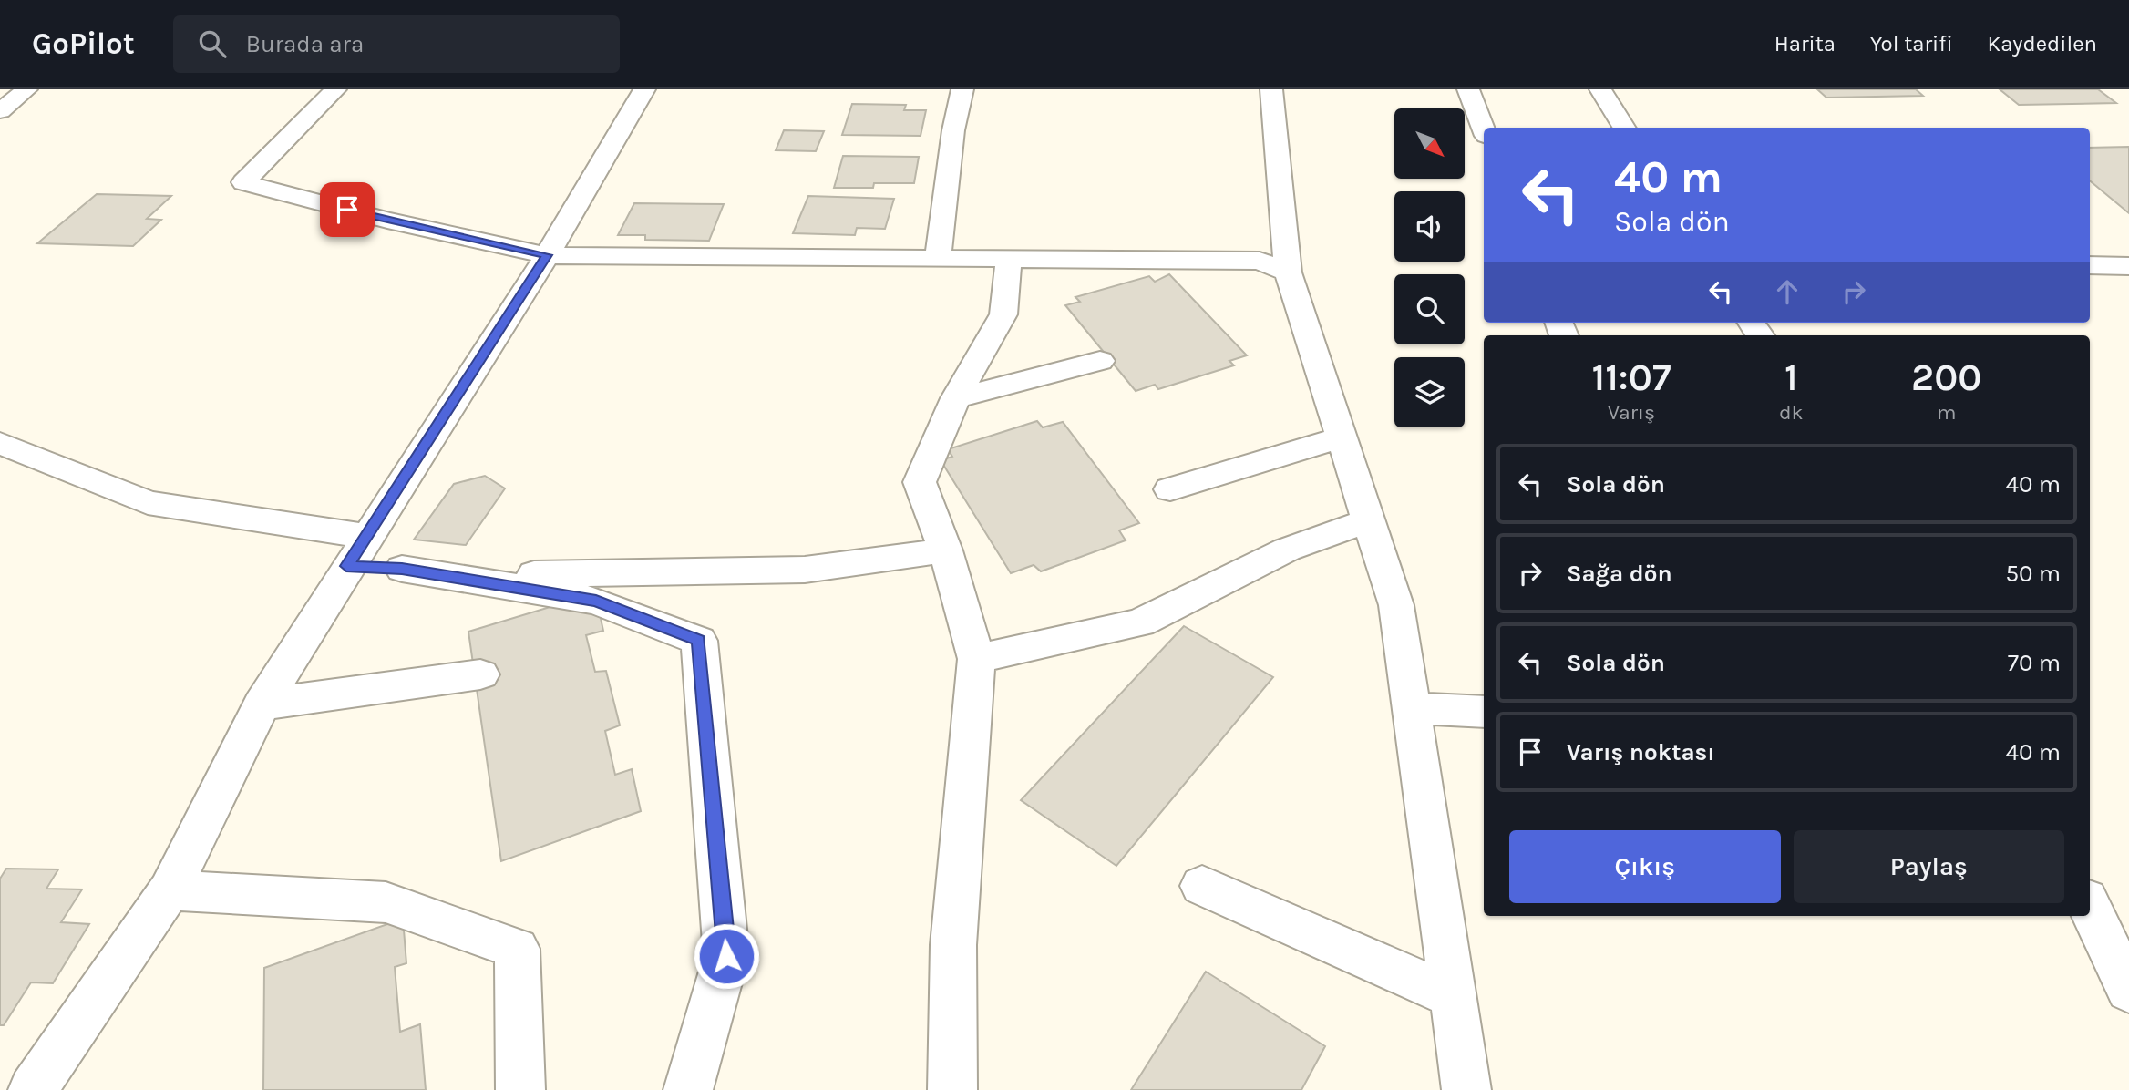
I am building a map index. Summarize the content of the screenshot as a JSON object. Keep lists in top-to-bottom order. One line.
{"north":"bottom right","page":{"header":"GoPilot","search":"Burada ara","nav":["Harita","Yol tarifi","Kaydedilen"],"turn":["40 m","Sola dön"],"eta":["11:07","Varış","1","dk","200","m"],"list":[{"name":"Sola dön","value":"40 m"},{"name":"Sağa dön","value":"50 m"},{"name":"Sola dön","value":"70 m"},{"name":"Varış noktası","value":"40 m"}],"buttons":["Çıkış","Paylaş"]}}
